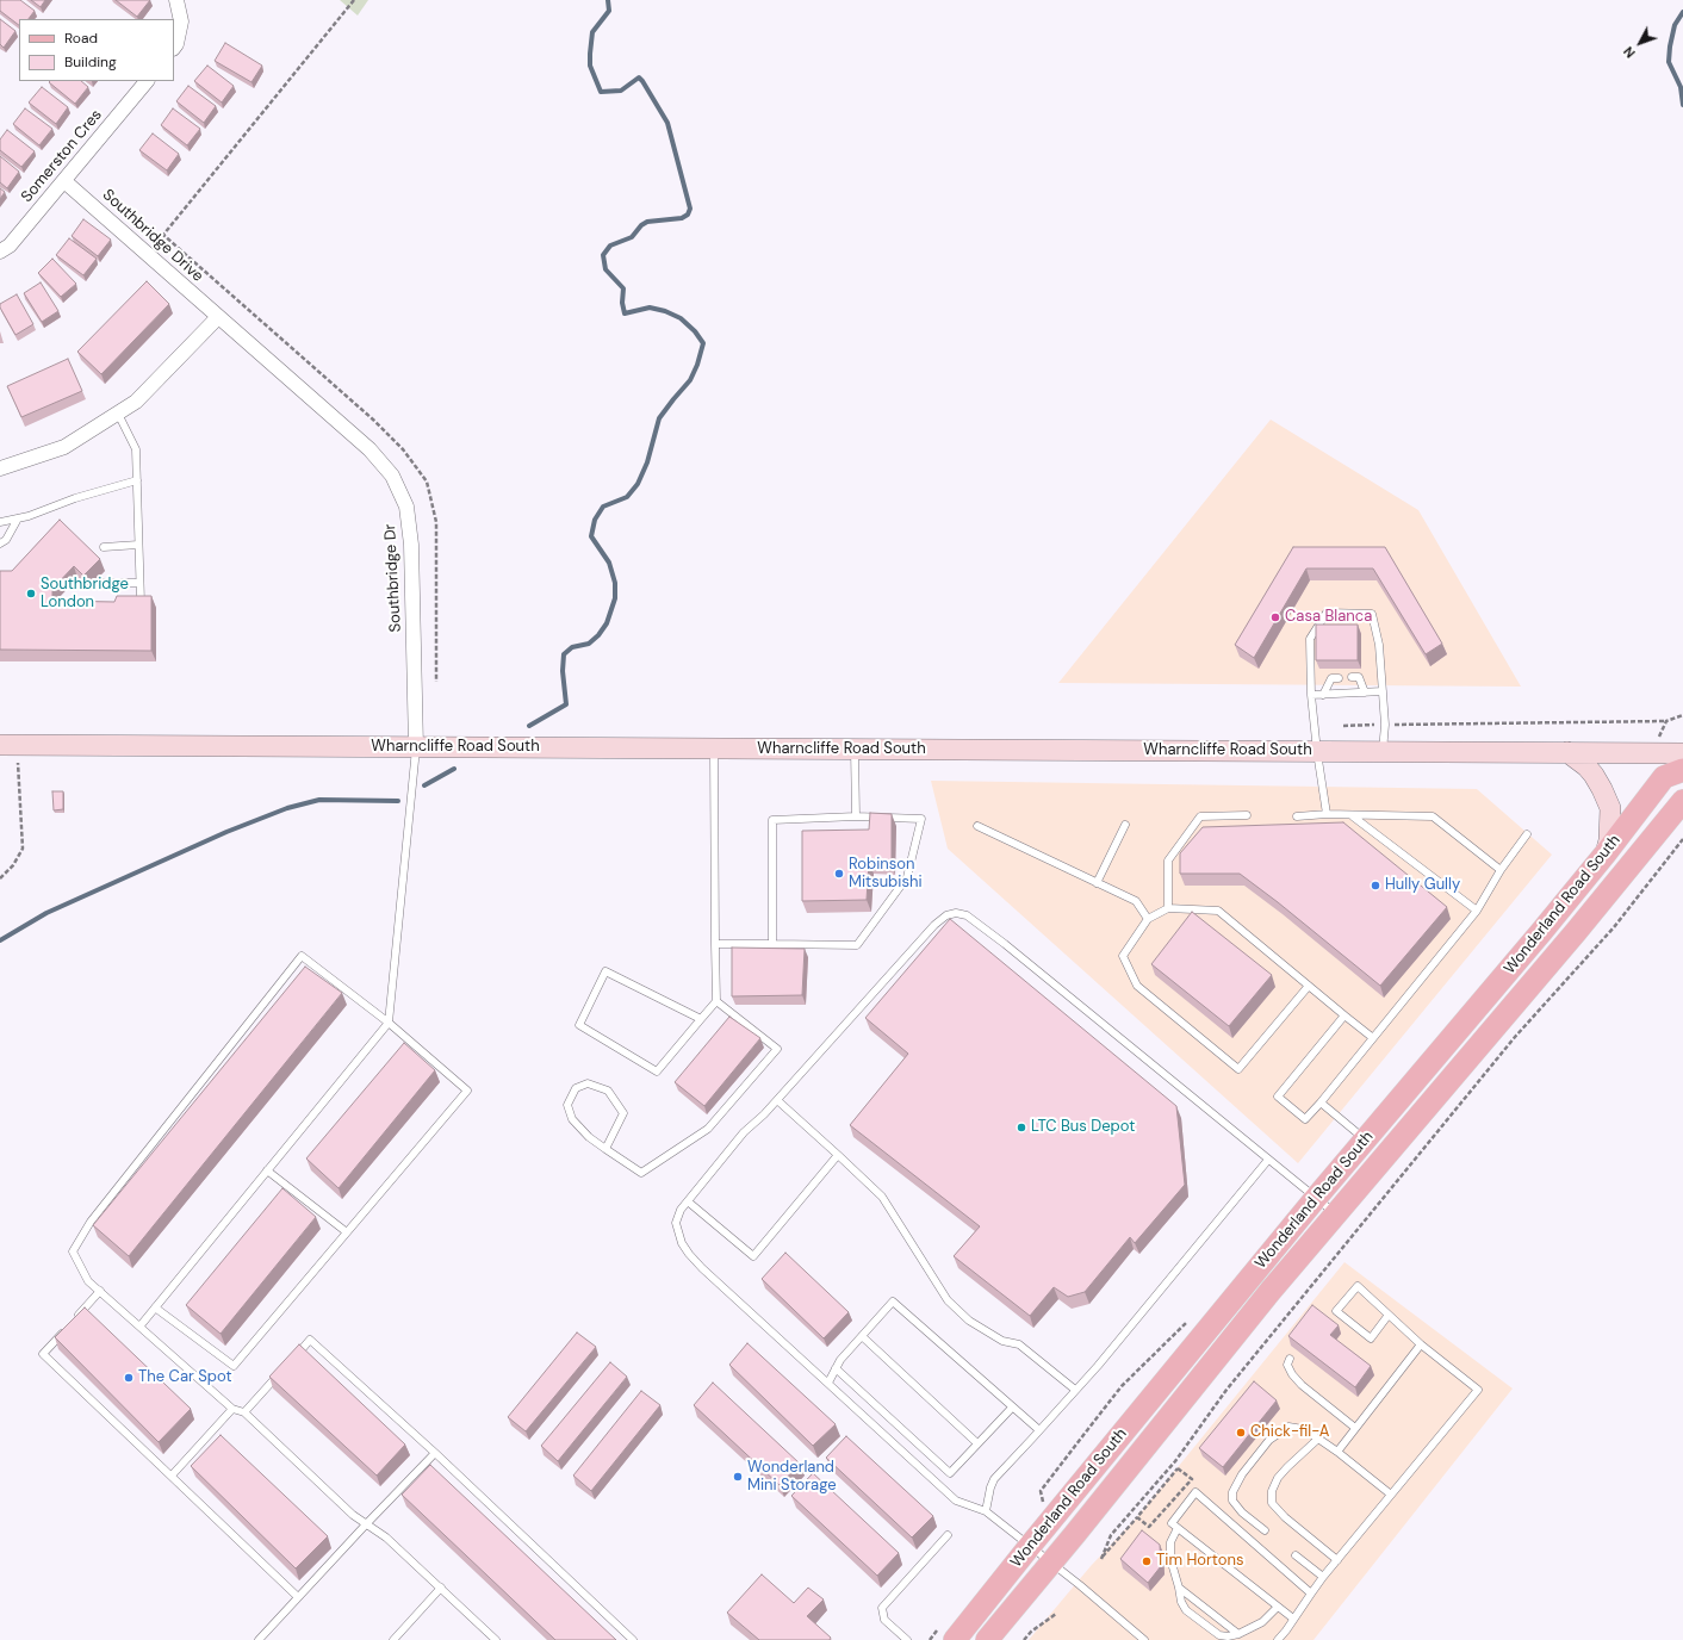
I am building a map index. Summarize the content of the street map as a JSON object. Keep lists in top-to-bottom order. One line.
{"streets":{"main road":["Wharncliffe Road South","Wonderland Road South"],"street":["Somerston Cres","Southbridge Drive","Southbridge Dr"]},"crossings":[["Somerston Cres","Southbridge Drive"],["Southbridge Drive","Southbridge Dr"],["Southbridge Dr","Wharncliffe Road South"]],"places":["Southbridge London","Casa Blanca","Robinson Mitsubishi","Hully Gully","LTC Bus Depot","The Car Spot","Chick-fil-A","Wonderland Mini Storage","Tim Hortons"],"legend":["Road","Building"],"north":"bottom left"}
